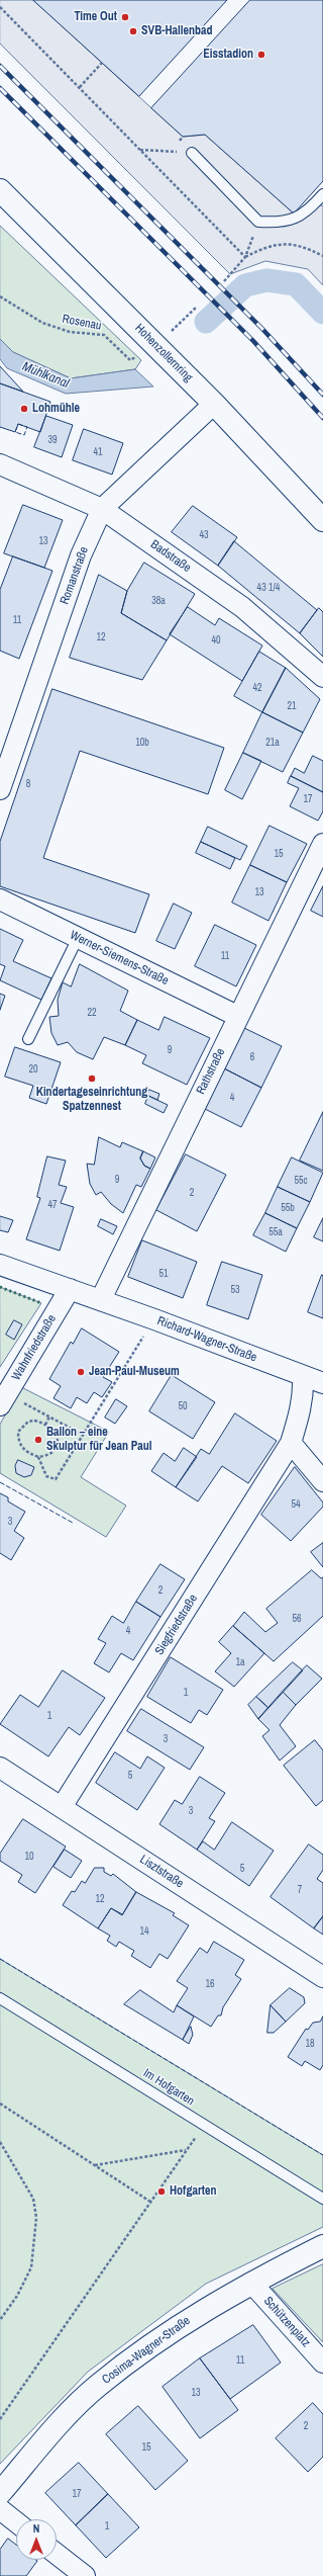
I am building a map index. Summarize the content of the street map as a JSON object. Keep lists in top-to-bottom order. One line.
{"streets":{"main road":["Hohenzollernring","Cosima-Wagner-Straße"],"street":["Badstraße","Romanstraße","Werner-Siemens-Straße","Rathstraße","Richard-Wagner-Straße","Wahnfriedstraße","Siegfriedstraße","Lisztstraße","Schützenplatz"],"lane":["Im Hofgarten"],"path":["Rosenau"]},"crossings":[["Rosenau","Hohenzollernring"],["Hohenzollernring","Romanstraße"],["Badstraße","Romanstraße"],["Werner-Siemens-Straße","Rathstraße"],["Rathstraße","Richard-Wagner-Straße"],["Richard-Wagner-Straße","Wahnfriedstraße"],["Siegfriedstraße","Lisztstraße"],["Schützenplatz","Cosima-Wagner-Straße"]],"water":["Mühlkanal"],"places":["Time Out","SVB-Hallenbad","Eisstadion","Lohmühle","Kindertageseinrichtung Spatzennest","Jean-Paul-Museum","Ballon – eine Skulptur für Jean Paul","Hofgarten"],"house_numbers":["39","41","43","13","43 1/4","38a","11","12","40","42","21","10b","21a","8","17","15","13","11","22","9","6","20","4","9","55c","2","47","55b","55a","51","53","50","54","3","2","56","4","1a","1","1","3","5","3","10","5","7","12","14","16","18","11","13","2","15","17","1"],"north":"top"}
